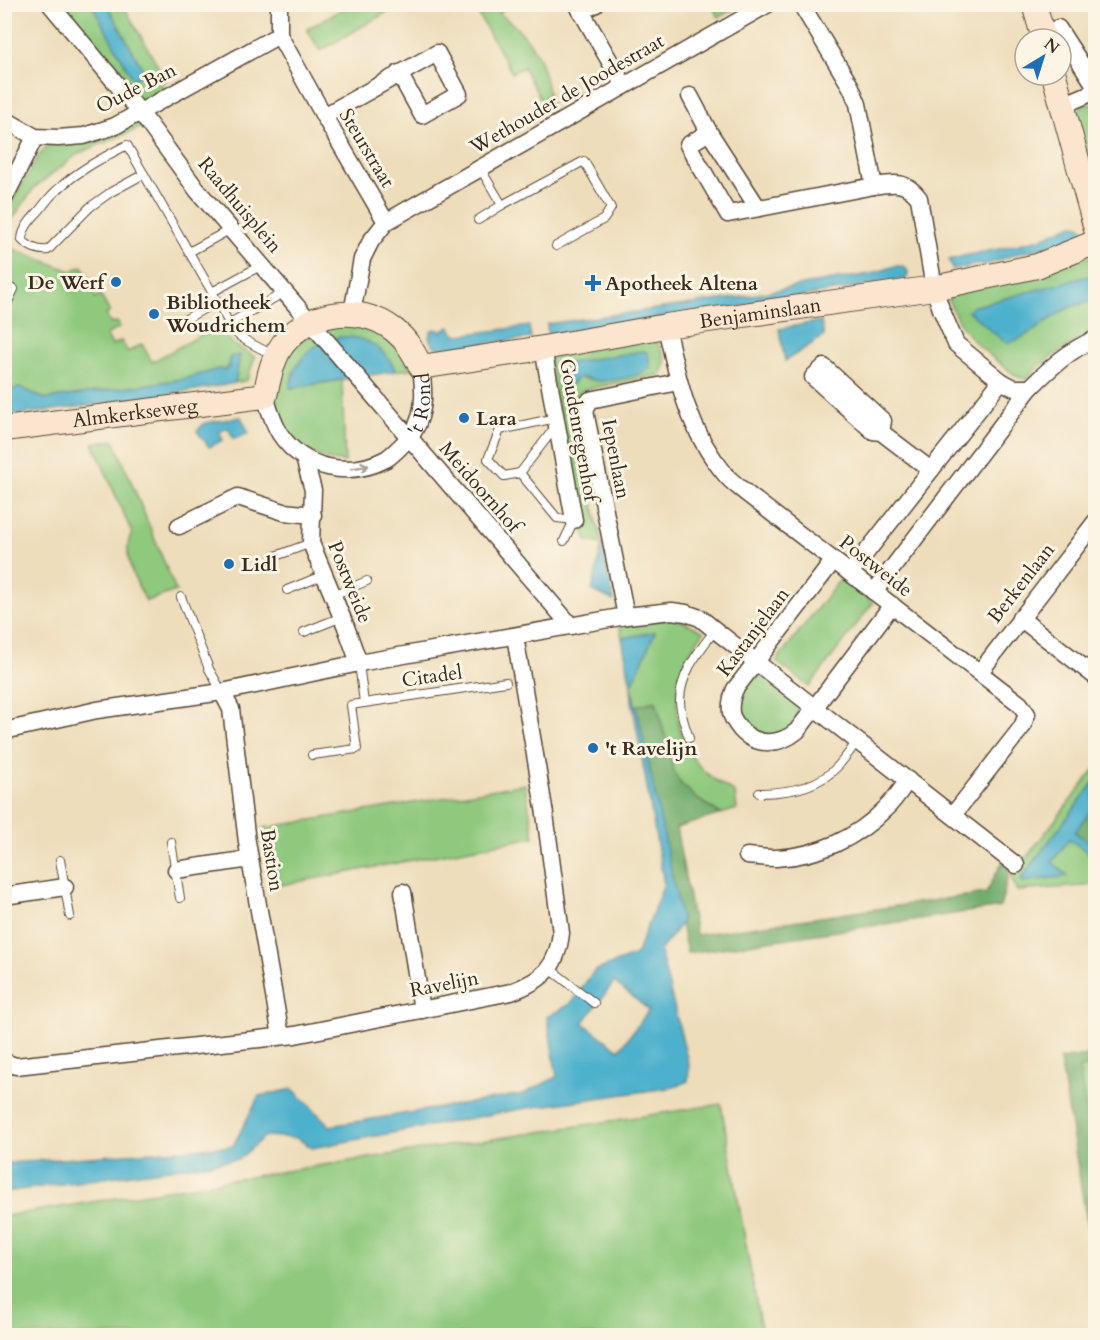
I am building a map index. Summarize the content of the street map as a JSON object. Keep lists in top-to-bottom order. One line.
{"streets":{"street":["Oude Ban","Wethouder de Joodestraat","Steurstraat","Raadhuisplein","Benjaminslaan","'t Rond","Almkerkseweg","Goudenregenhof","Iepenlaan","Meidoornhof","Postweide","Berkenlaan","Kastanjelaan","Bastion","Ravelijn"],"lane":["Citadel"]},"crossings":[["Oude Ban","Steurstraat"],["Oude Ban","Raadhuisplein"],["Wethouder de Joodestraat","Steurstraat"],["Raadhuisplein","'t Rond"],["Raadhuisplein","Meidoornhof"],["Benjaminslaan","'t Rond"],["Benjaminslaan","Goudenregenhof"],["Benjaminslaan","Postweide"],["'t Rond","Almkerkseweg"],["'t Rond","Meidoornhof"],["'t Rond","Postweide"],["Iepenlaan","Postweide"],["Postweide","Berkenlaan"],["Postweide","Kastanjelaan"],["Bastion","Ravelijn"]],"places":{"other":["De Werf","Bibliotheek Woudrichem","Lara","Lidl","'t Ravelijn"],"health":["Apotheek Altena"]},"north":"top right"}
